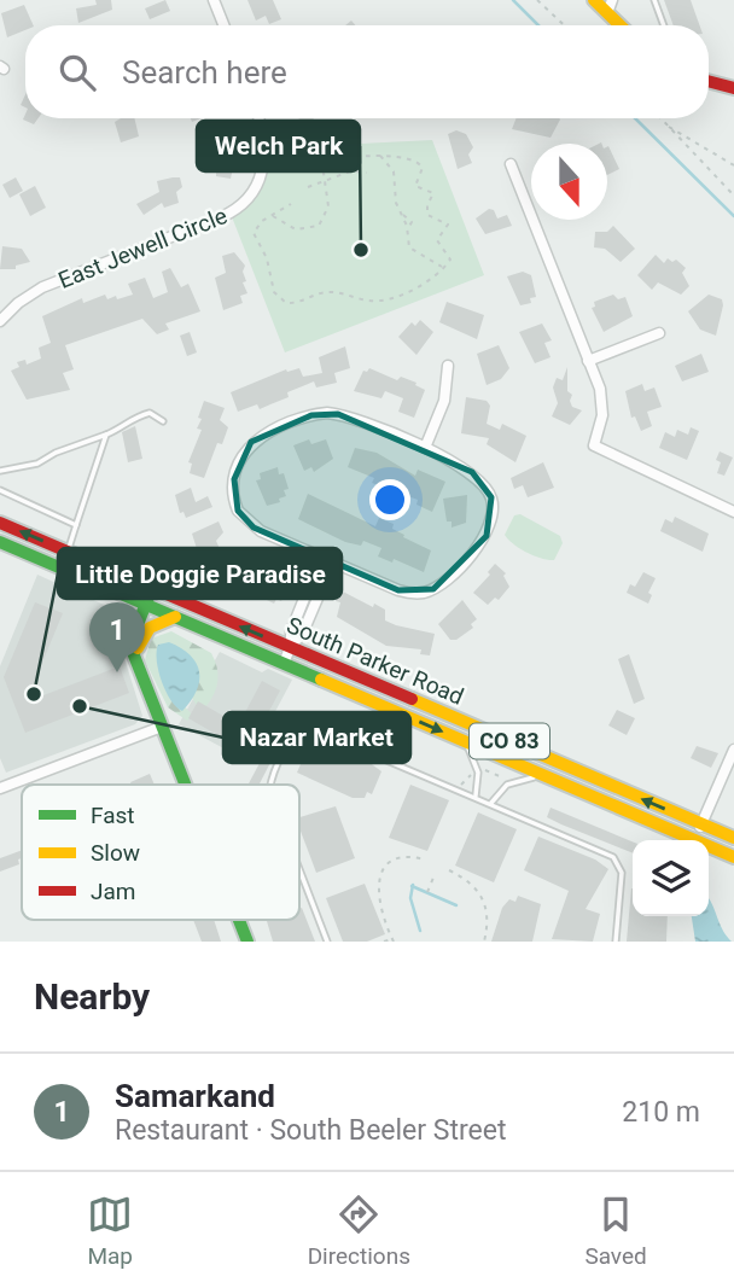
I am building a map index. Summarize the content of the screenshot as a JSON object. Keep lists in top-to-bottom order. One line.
{"streets":{"main road":["South Parker Road","CO 83"],"street":["East Jewell Circle"]},"places":["Welch Park","Little Doggie Paradise","Nazar Market"],"legend":["Fast","Slow","Jam"],"north":"bottom","page":{"search":"Search here","pins":"1","heading":"Nearby","list":[{"mark":"1","name":"Samarkand","note":"Restaurant · South Beeler Street","value":"210 m"}],"nav":["Map","Directions","Saved"]}}
